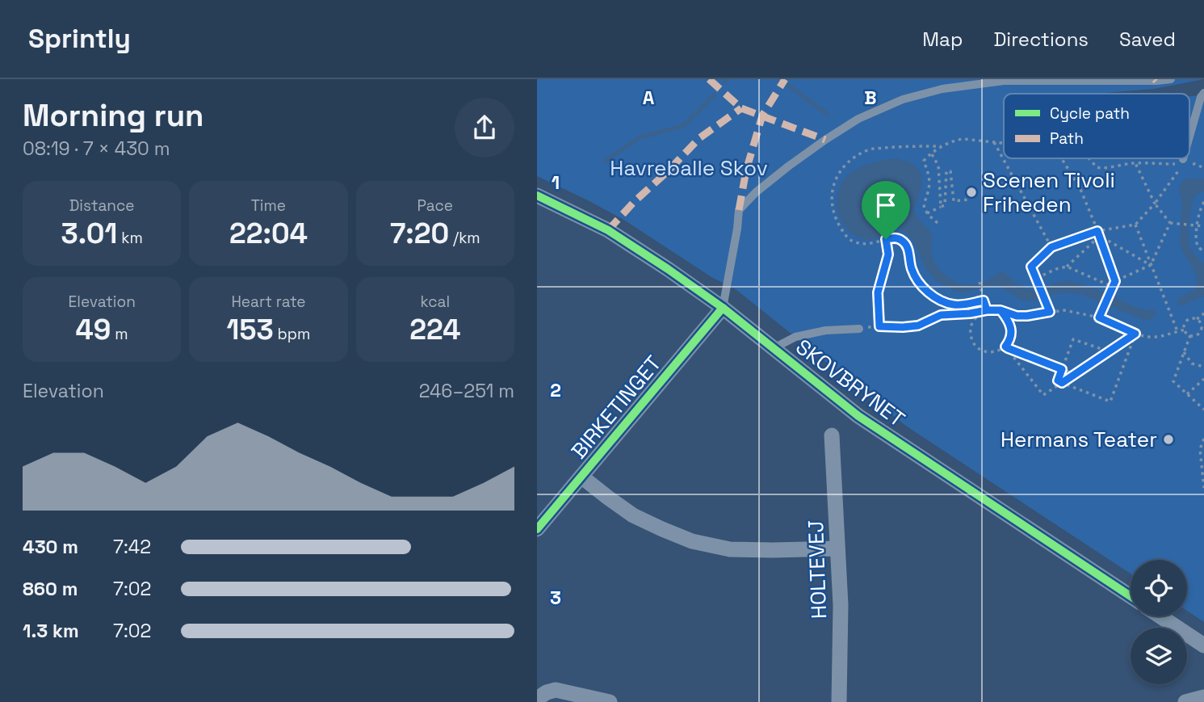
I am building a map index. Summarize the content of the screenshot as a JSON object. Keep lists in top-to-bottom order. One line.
{"streets":{"street":["SKOVBRYNET","BIRKETINGET","HOLTEVEJ"]},"crossings":[["SKOVBRYNET","BIRKETINGET"]],"parks":["Havreballe Skov"],"places":["Scenen Tivoli Friheden","Hermans Teater"],"legend":["Cycle path","Path"],"page":{"header":"Sprintly","nav":["Map","Directions","Saved"],"heading":["Morning run","08:19 · 7 × 430 m"],"stats":[["Distance","3.01 km"],["Time","22:04"],["Pace","7:20 /km"],["Elevation","49 m"],["Heart rate","153 bpm"],["kcal","224"]],"chart":["Elevation","246–251 m"],"list":[{"name":"430 m","note":"7:42"},{"name":"860 m","note":"7:02"},{"name":"1.3 km","note":"7:02"}]},"grid":{"columns":["A","B"],"rows":["1","2","3"]}}
